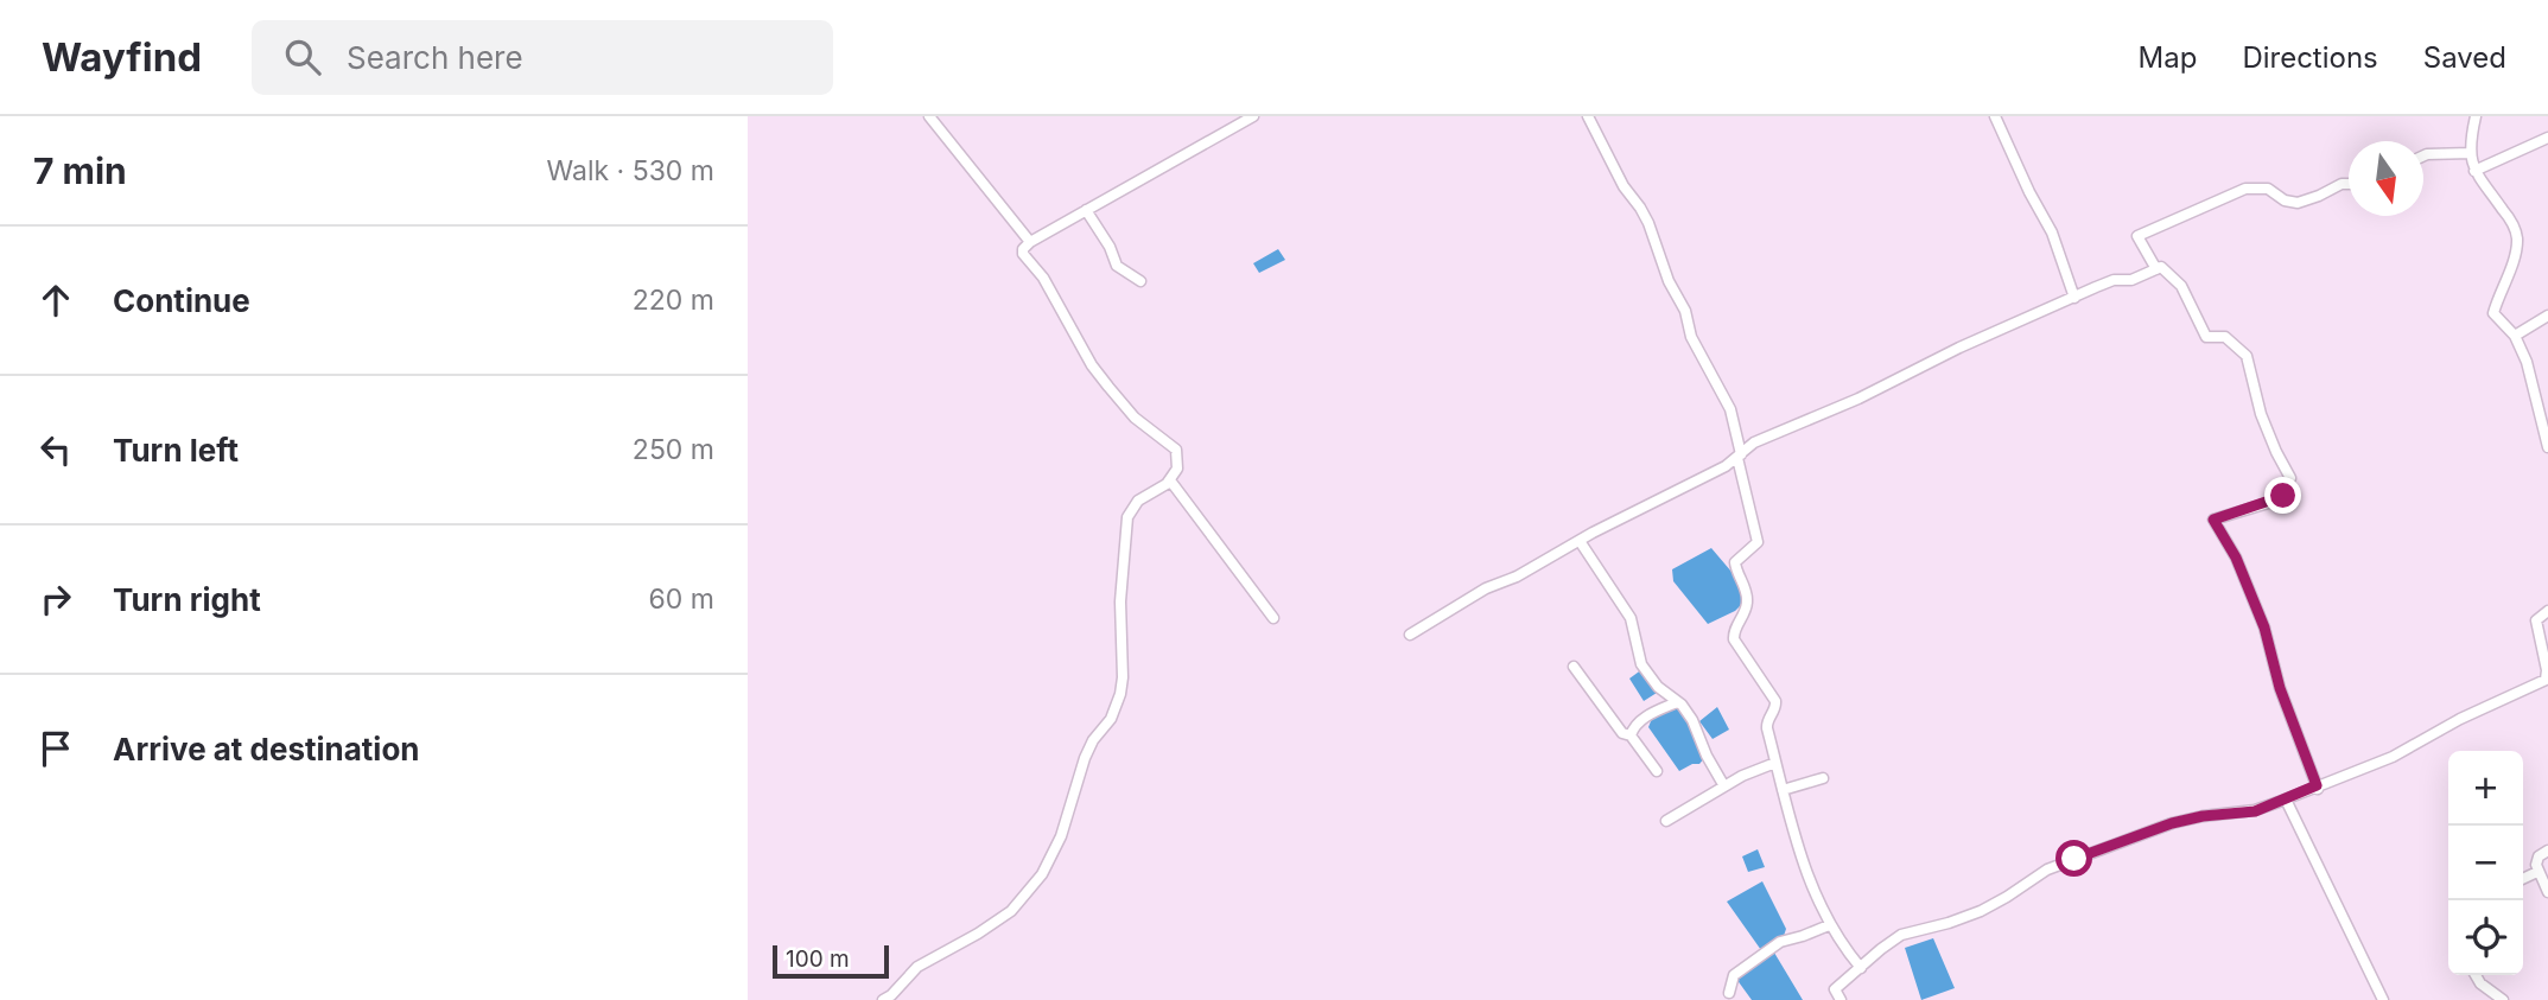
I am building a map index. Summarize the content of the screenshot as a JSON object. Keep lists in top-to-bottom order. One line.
{"scale_bar":"100 m","north":"bottom","page":{"header":"Wayfind","search":"Search here","nav":["Map","Directions","Saved"],"heading":["7 min","Walk · 530 m"],"list":[["Continue","220 m"],["Turn left","250 m"],["Turn right","60 m"],"Arrive at destination"],"map_buttons":["+","−"],"scale":"100 m"}}
